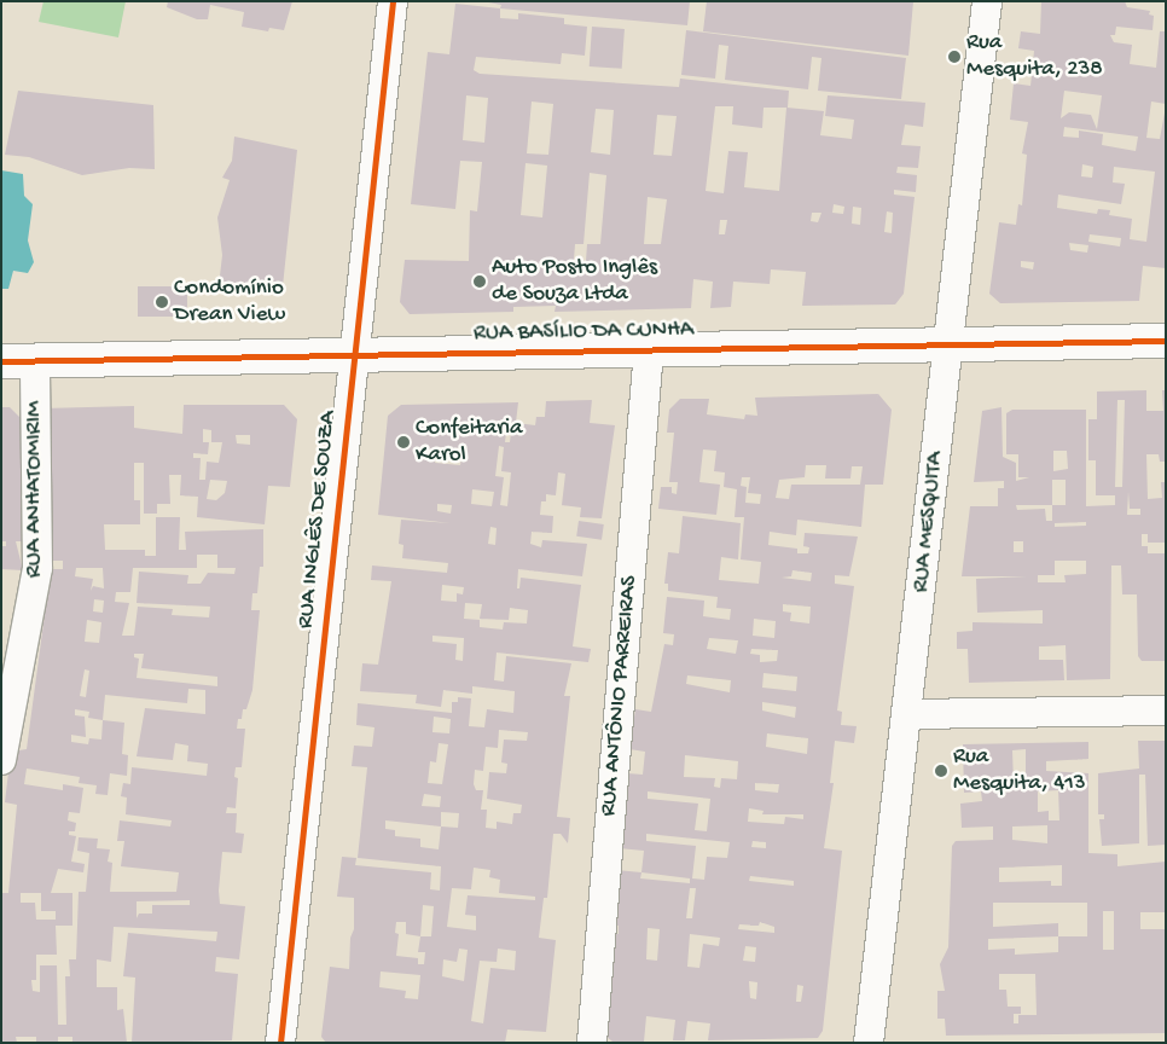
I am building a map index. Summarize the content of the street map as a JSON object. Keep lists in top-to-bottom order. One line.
{"streets":{"street":["RUA BASÍLIO DA CUNHA","RUA ANHATOMIRIM","RUA INGLÊS DE SOUZA","RUA MESQUITA","RUA ANTÔNIO PARREIRAS"]},"crossings":[["RUA BASÍLIO DA CUNHA","RUA ANHATOMIRIM"],["RUA BASÍLIO DA CUNHA","RUA INGLÊS DE SOUZA"],["RUA BASÍLIO DA CUNHA","RUA MESQUITA"],["RUA BASÍLIO DA CUNHA","RUA ANTÔNIO PARREIRAS"]],"places":["Rua Mesquita, 238","Auto Posto Inglês de Souza Ltda","Condomínio Drean View","Confeitaria Karol","Rua Mesquita, 413"]}
